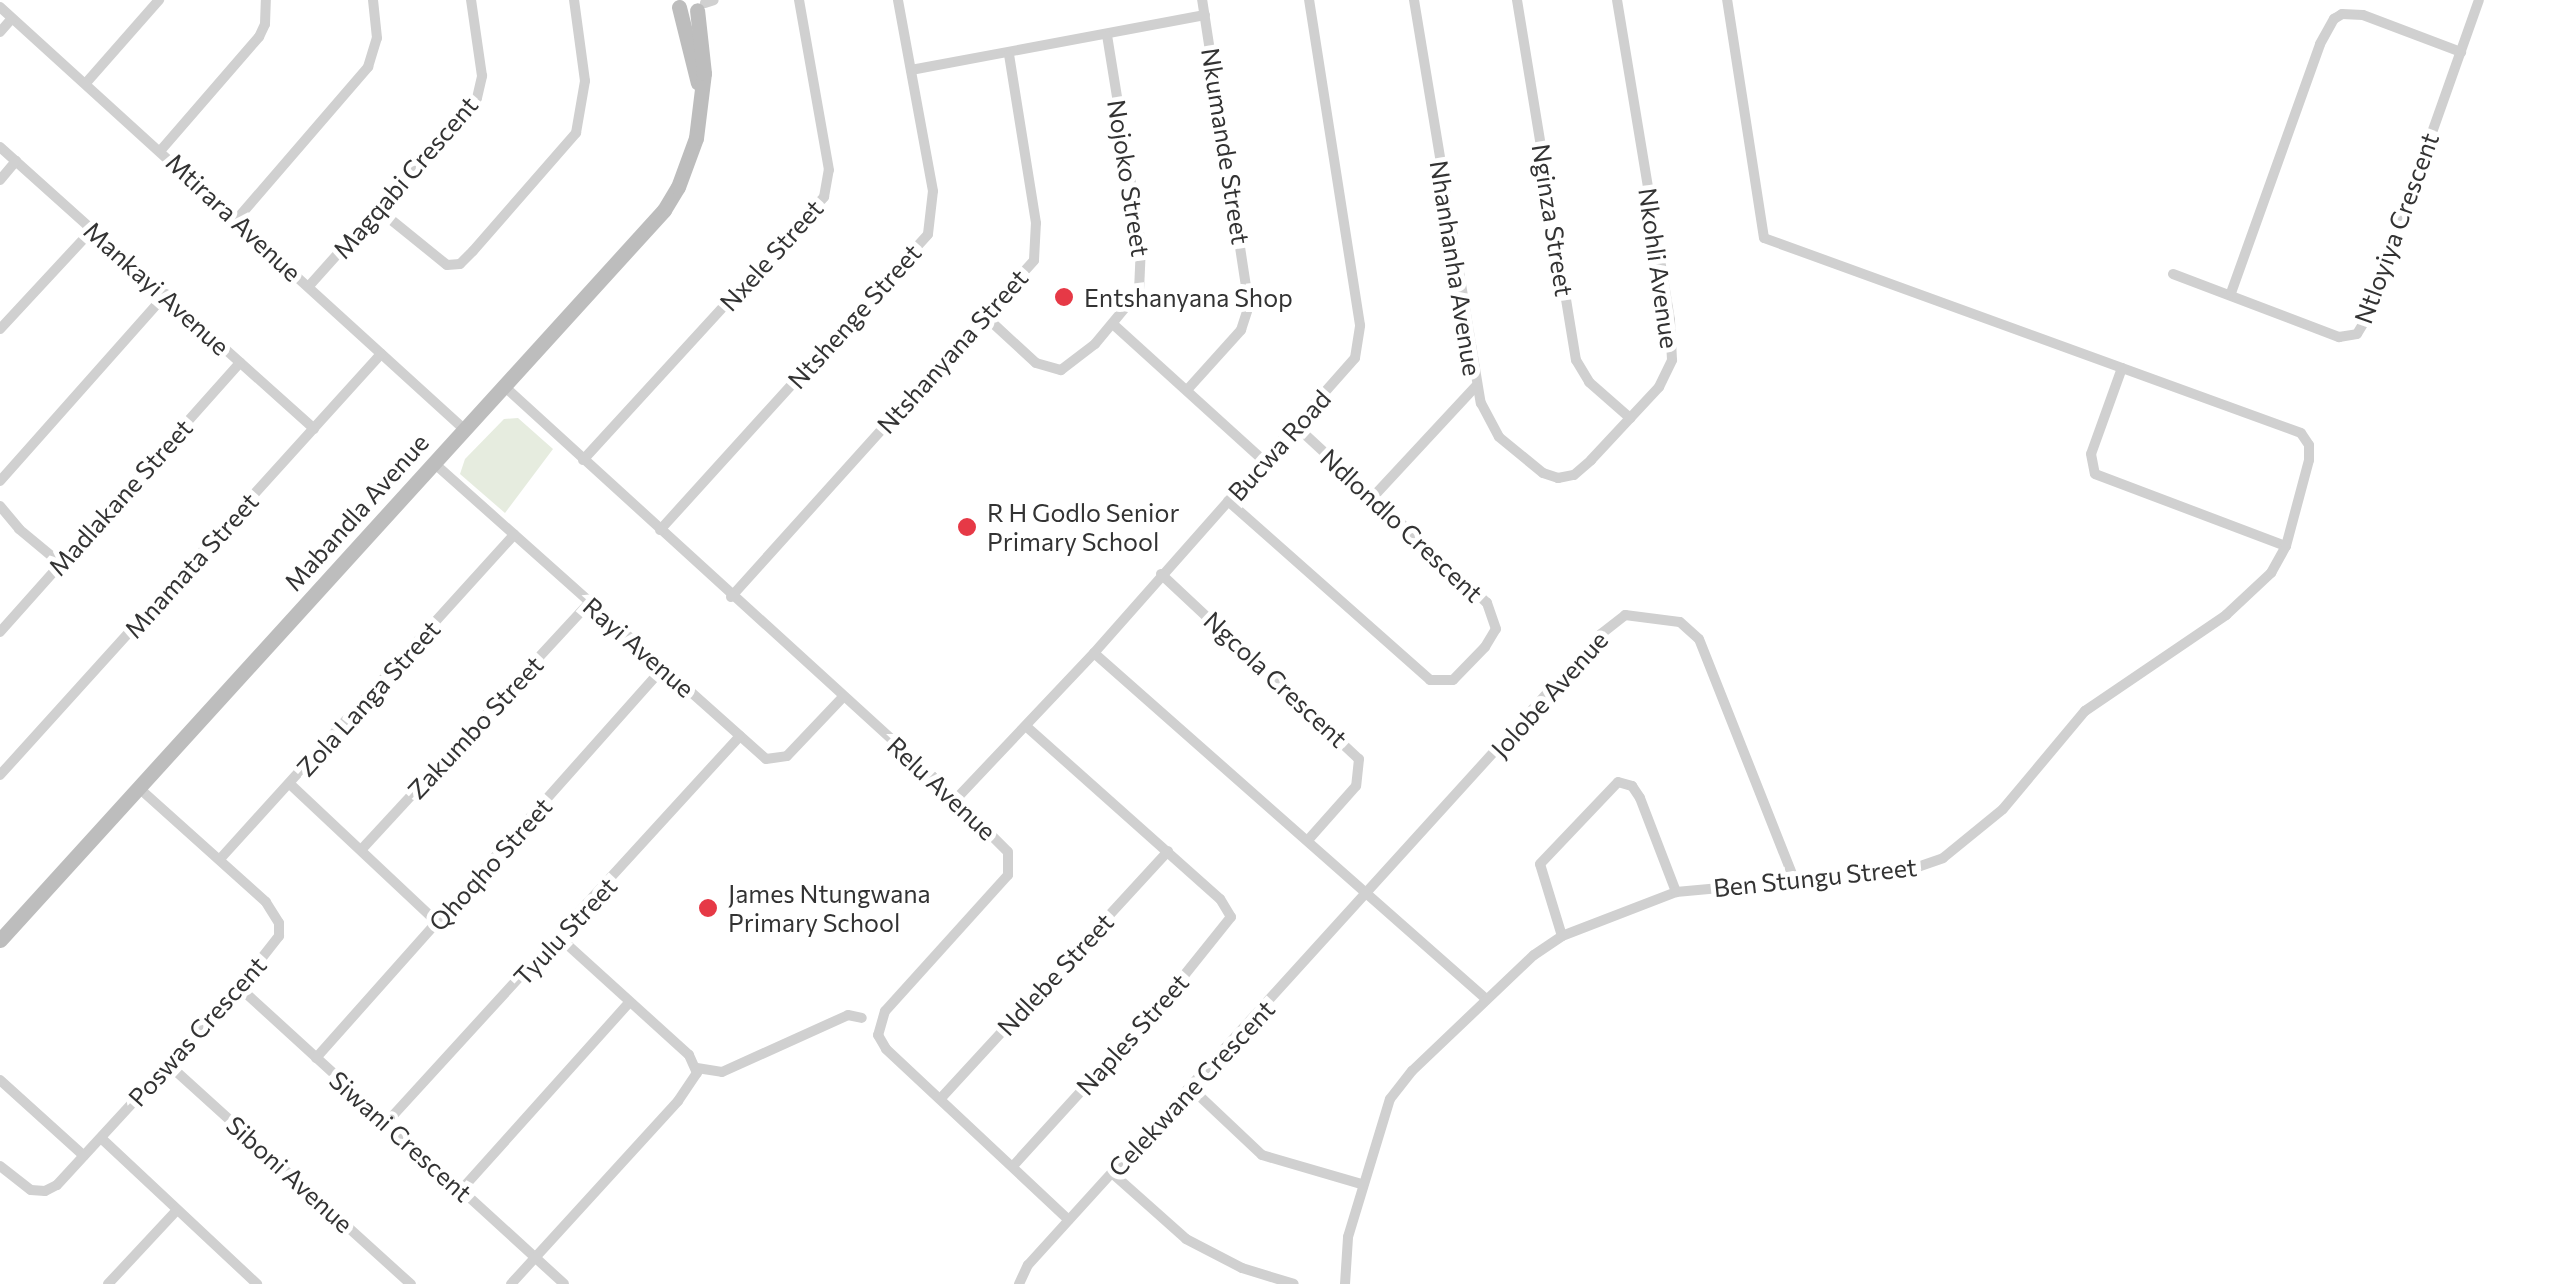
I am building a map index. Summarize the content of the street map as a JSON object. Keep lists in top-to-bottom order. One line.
{"streets":{"street":["Nkumande Street","Magqabi Crescent","Nojoko Street","Mtirara Avenue","Nginza Street","Ntloyiya Crescent","Nxele Street","Nhanhanha Avenue","Nkohli Avenue","Mankayi Avenue","Ntshenge Street","Ntshanyana Street","Bucwa Road","Madlakane Street","Mabandla Avenue","Ndlondlo Crescent","Mnamata Street","Rayi Avenue","Ngcola Crescent","Jolobe Avenue","Zola Langa Street","Zakumbo Street","Relu Avenue","Qhoqho Street","Ben Stungu Street","Tyulu Street","Ndlebe Street","Poswas Crescent","Naples Street","Celekwane Crescent","Siwani Crescent","Siboni Avenue"]},"crossings":[["Magqabi Crescent","Mtirara Avenue"],["Nojoko Street","Ntshanyana Street"],["Mtirara Avenue","Mabandla Avenue"],["Mtirara Avenue","Mnamata Street"],["Nginza Street","Nkohli Avenue"],["Nxele Street","Relu Avenue"],["Nhanhanha Avenue","Nkohli Avenue"],["Nhanhanha Avenue","Ndlondlo Crescent"],["Mankayi Avenue","Madlakane Street"],["Mankayi Avenue","Mnamata Street"],["Ntshenge Street","Relu Avenue"],["Ntshanyana Street","Relu Avenue"],["Bucwa Road","Ndlondlo Crescent"],["Bucwa Road","Ngcola Crescent"],["Bucwa Road","Relu Avenue"],["Mabandla Avenue","Rayi Avenue"],["Mabandla Avenue","Relu Avenue"],["Mabandla Avenue","Poswas Crescent"],["Rayi Avenue","Zola Langa Street"],["Rayi Avenue","Zakumbo Street"],["Rayi Avenue","Relu Avenue"],["Rayi Avenue","Qhoqho Street"],["Rayi Avenue","Tyulu Street"],["Jolobe Avenue","Ben Stungu Street"],["Jolobe Avenue","Celekwane Crescent"],["Zola Langa Street","Poswas Crescent"],["Relu Avenue","Ndlebe Street"],["Relu Avenue","Naples Street"],["Relu Avenue","Celekwane Crescent"],["Qhoqho Street","Siwani Crescent"],["Tyulu Street","Siwani Crescent"],["Ndlebe Street","Naples Street"],["Poswas Crescent","Siwani Crescent"],["Poswas Crescent","Siboni Avenue"]],"places":["Entshanyana Shop","R H Godlo Senior Primary School","James Ntungwana Primary School"]}
